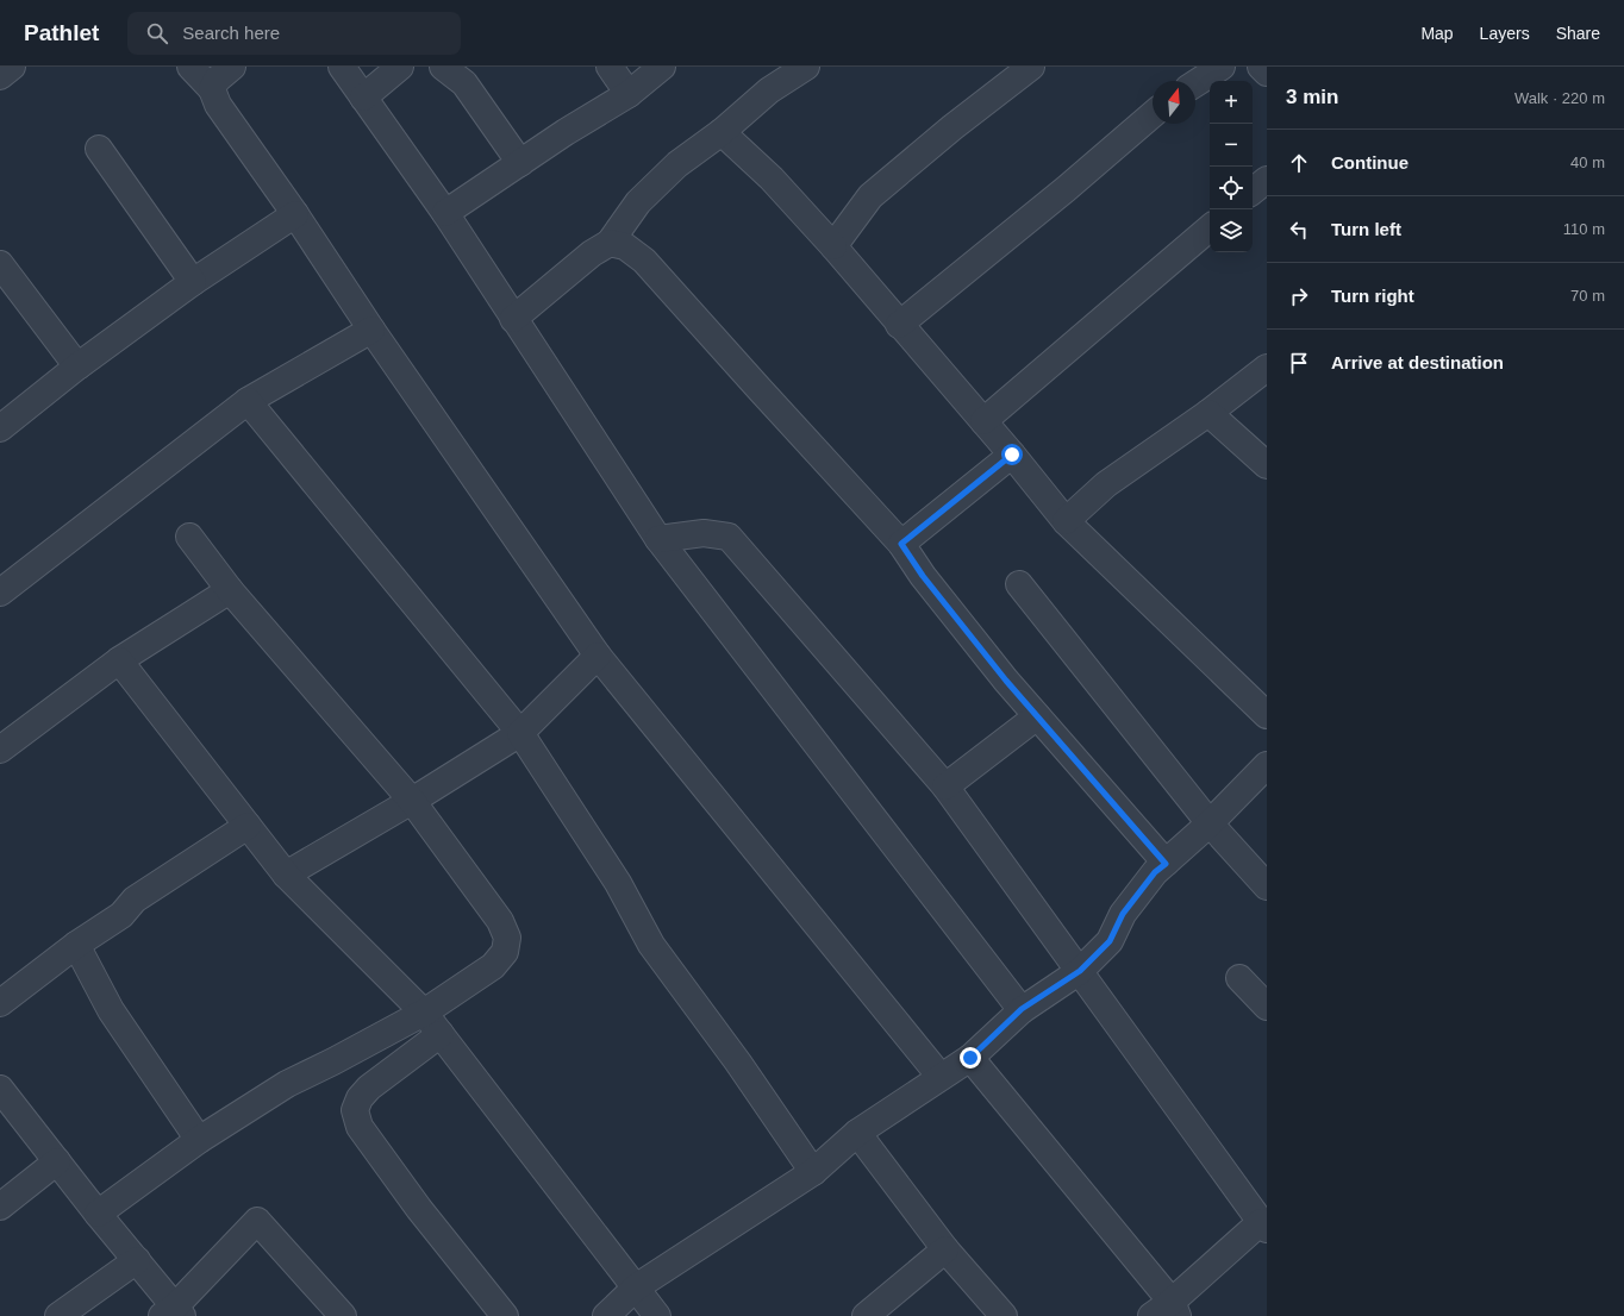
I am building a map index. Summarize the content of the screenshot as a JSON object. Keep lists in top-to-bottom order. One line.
{"north":"top","page":{"header":"Pathlet","search":"Search here","nav":["Map","Layers","Share"],"heading":["3 min","Walk · 220 m"],"map_buttons":["+","−"],"list":[["Continue","40 m"],["Turn left","110 m"],["Turn right","70 m"],"Arrive at destination"]}}
